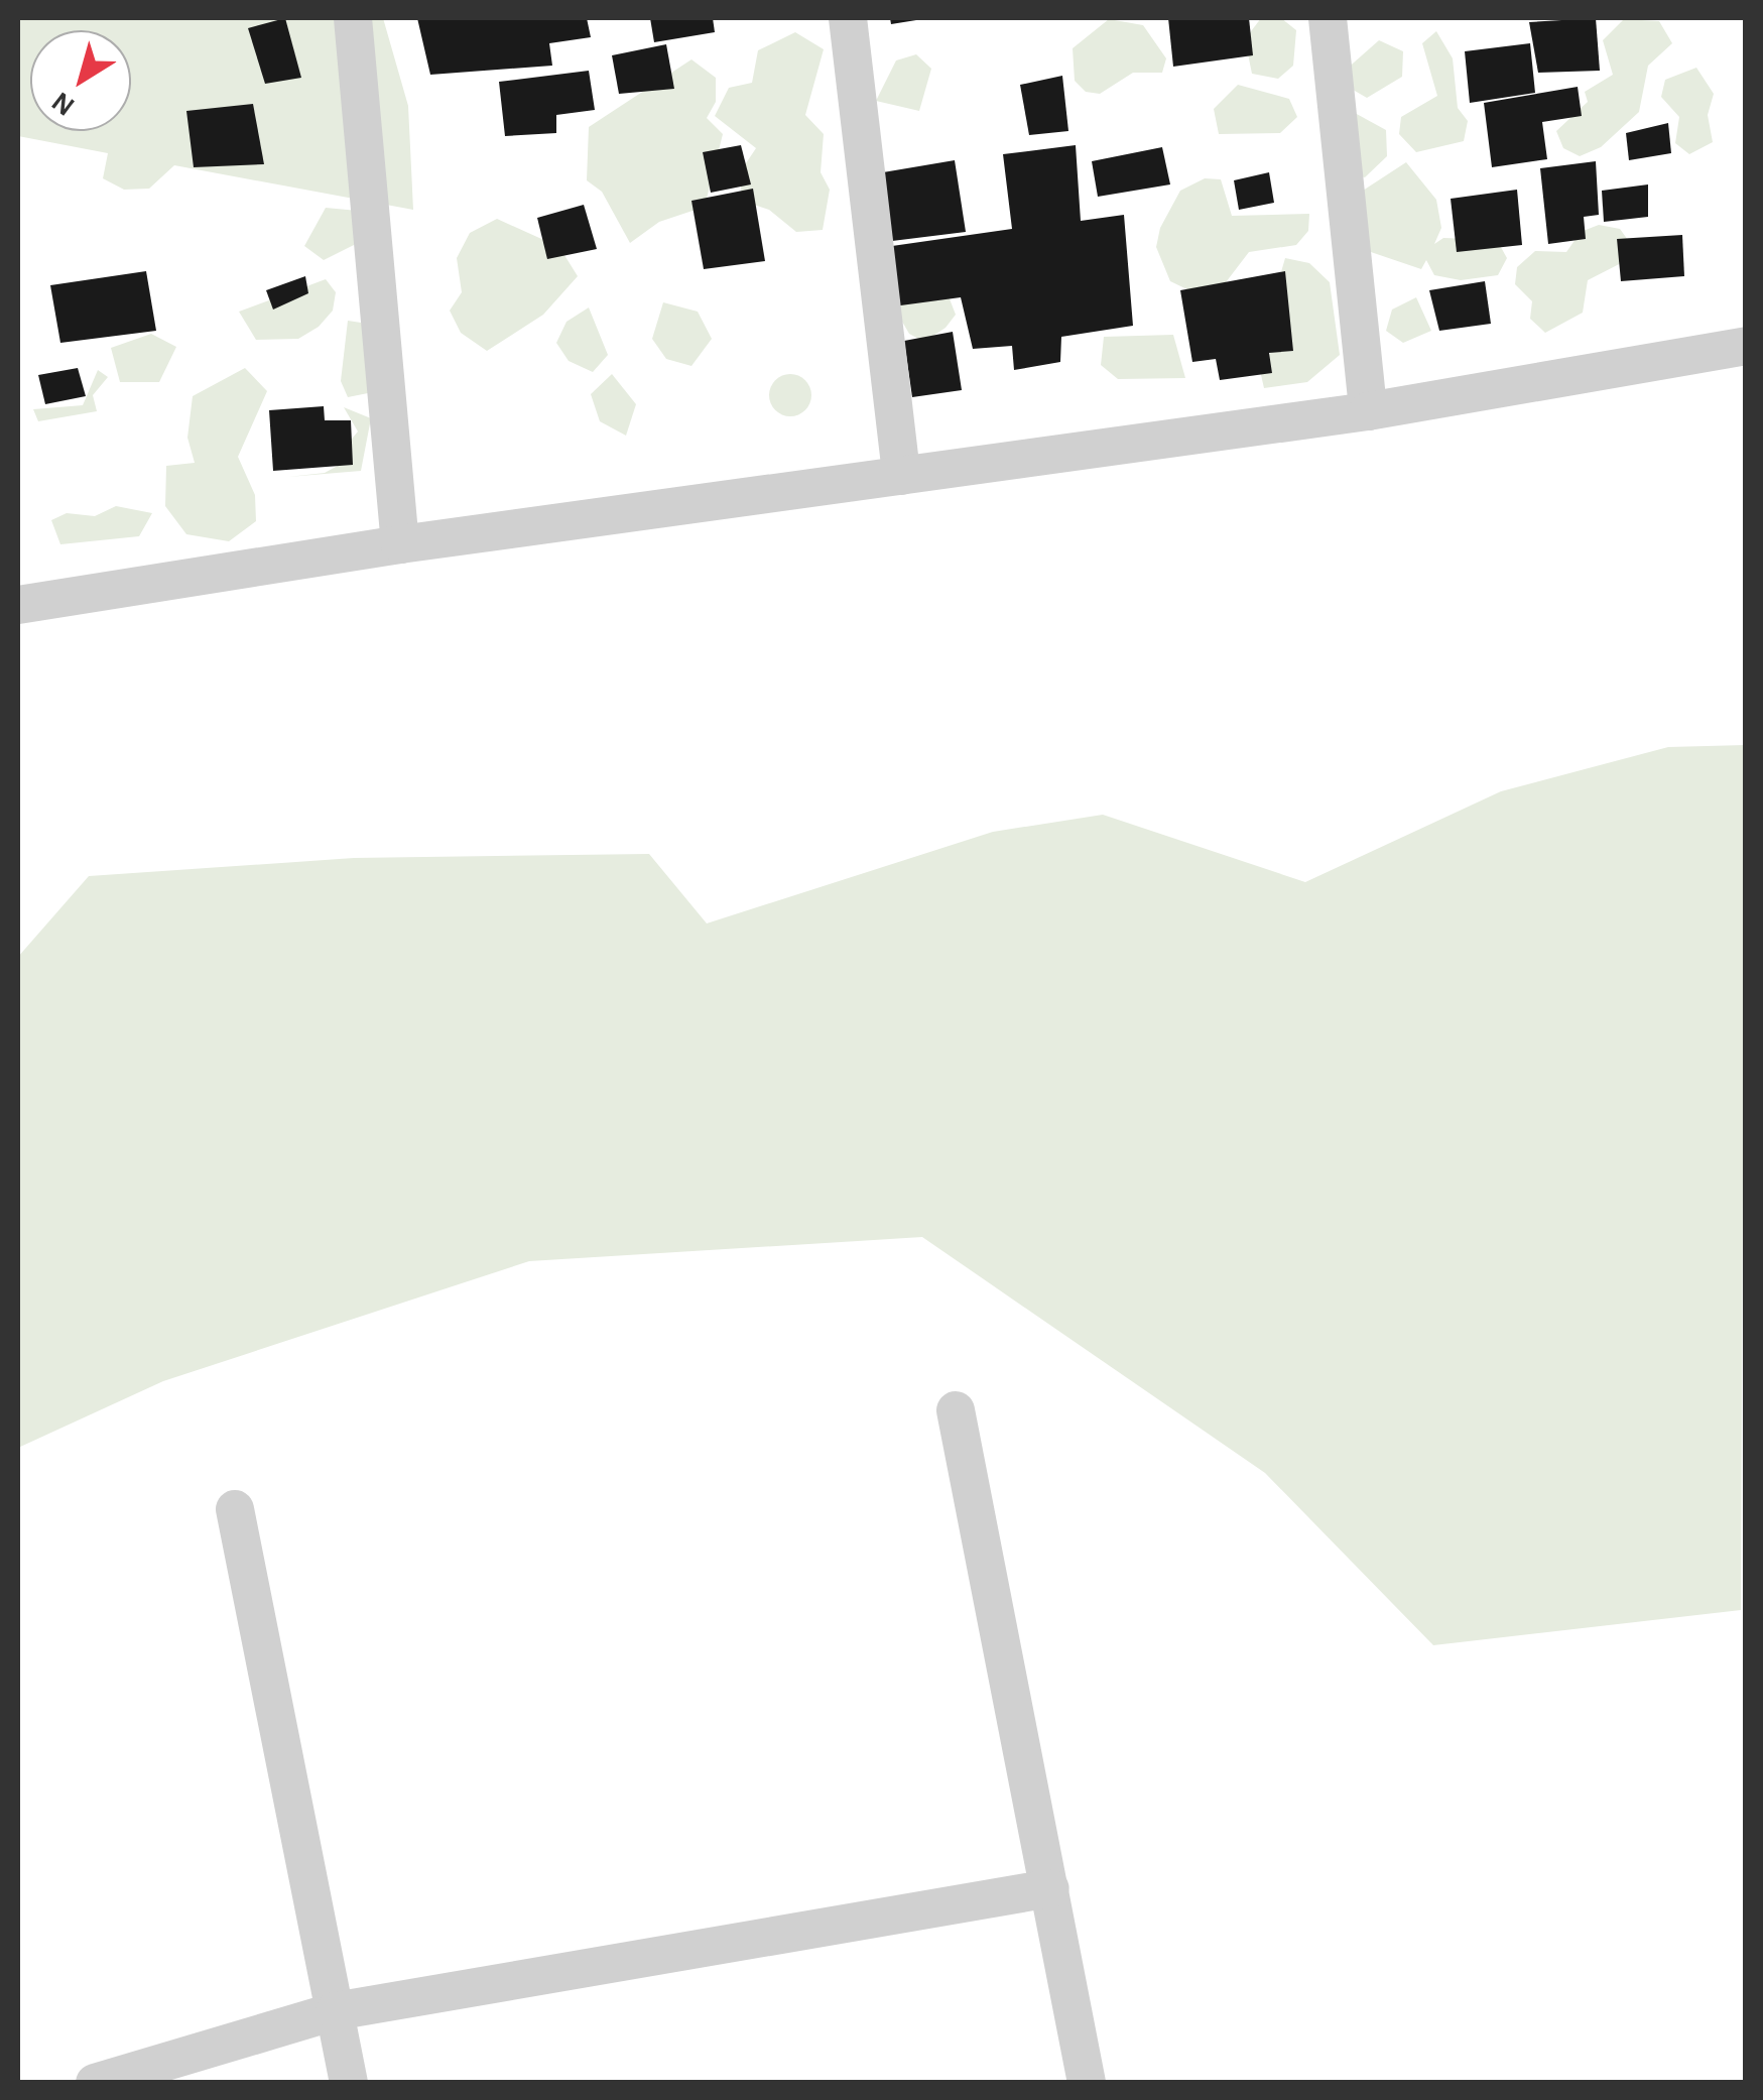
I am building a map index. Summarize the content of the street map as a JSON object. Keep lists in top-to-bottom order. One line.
{"north":"bottom left"}
